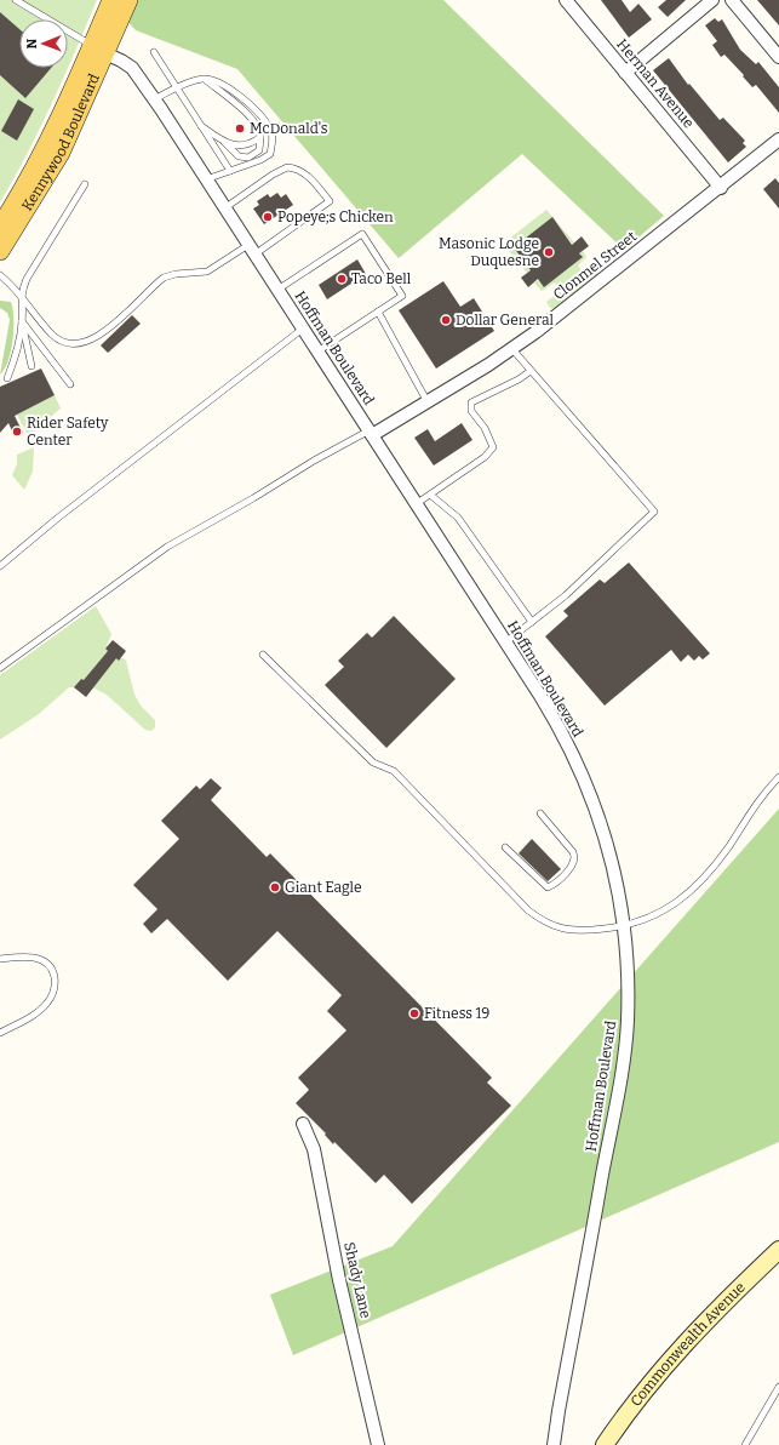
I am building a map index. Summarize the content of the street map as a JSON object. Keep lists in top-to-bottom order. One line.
{"streets":{"main road":["Kennywood Boulevard"],"street":["Herman Avenue","Clonmel Street","Hoffman Boulevard","Shady Lane","Commonwealth Avenue"]},"crossings":[["Herman Avenue","Clonmel Street"],["Kennywood Boulevard","Hoffman Boulevard"],["Clonmel Street","Hoffman Boulevard"]],"places":["McDonald's","Popeye;s Chicken","Masonic Lodge Duquesne","Taco Bell","Dollar General","Rider Safety Center","Giant Eagle","Fitness 19"],"north":"left"}
